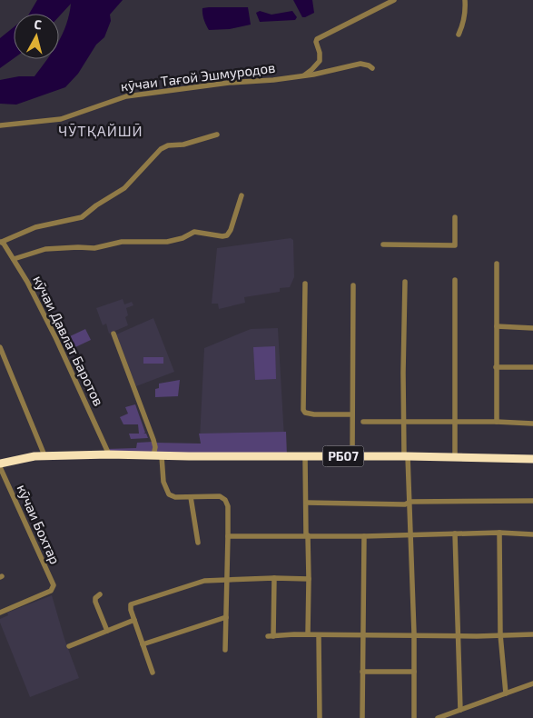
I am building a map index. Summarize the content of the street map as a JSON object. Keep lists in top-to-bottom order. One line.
{"streets":{"highway":["РБ07"],"street":["кӯчаи Тағой Эшмуродов","кӯчаи Давлат Баротов","кӯчаи Бохтар"]},"crossings":[["кӯчаи Давлат Баротов","РБ07"]],"districts":["ЧӮТҚАЙШӢ"],"north":"top"}
